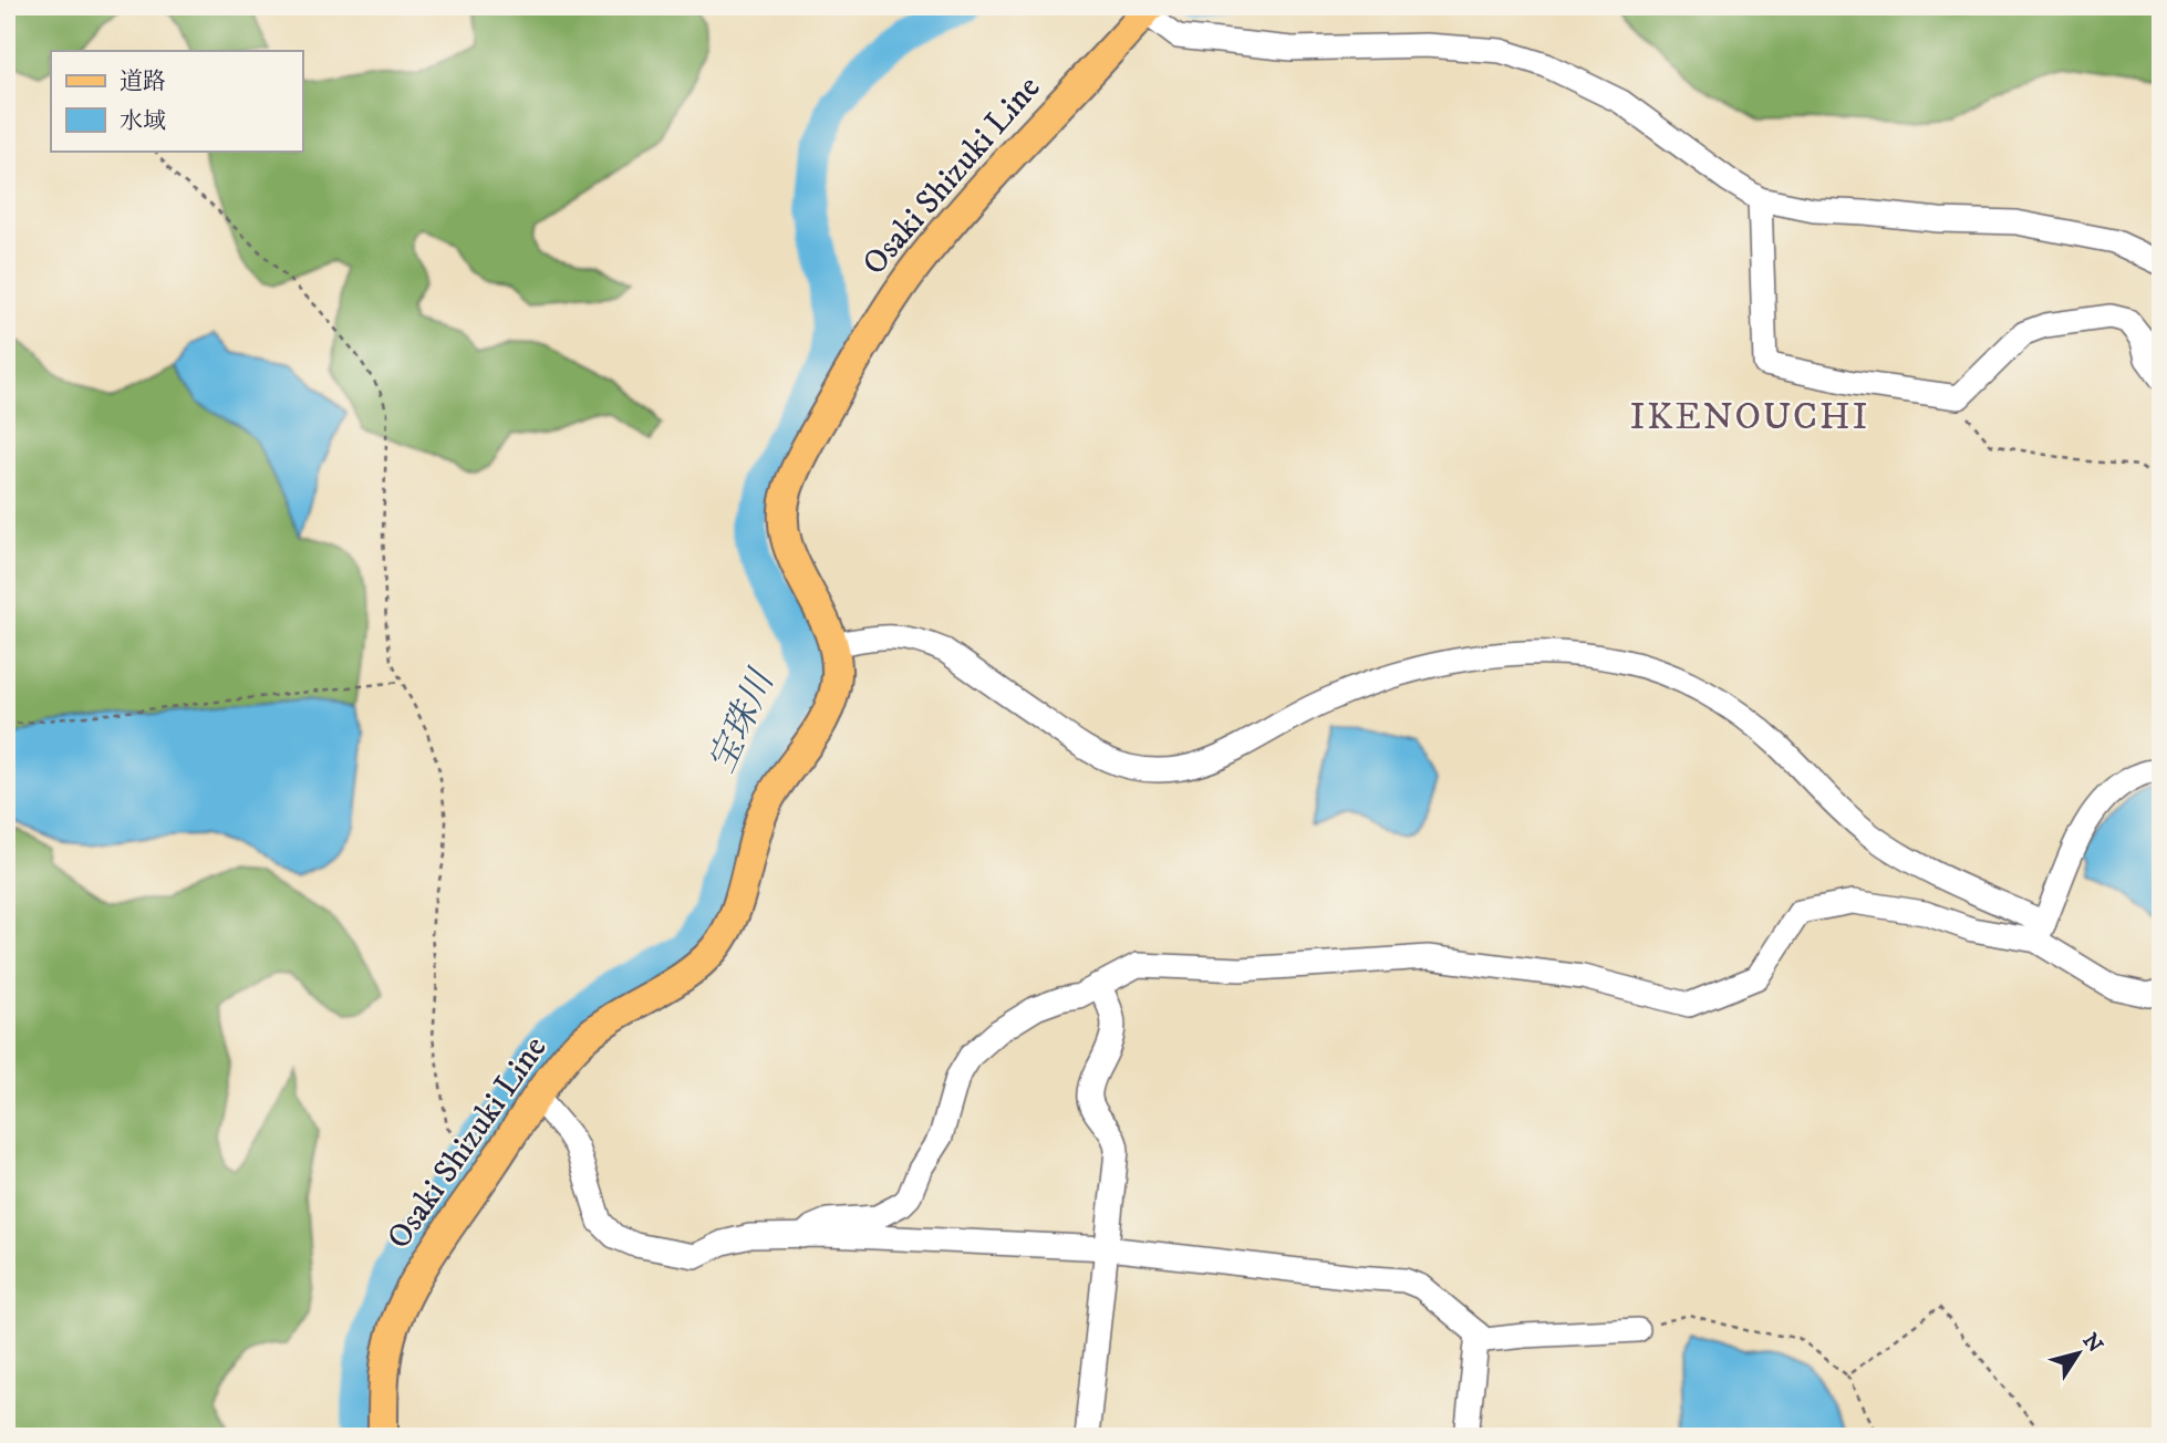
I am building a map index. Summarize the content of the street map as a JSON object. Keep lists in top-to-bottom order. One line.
{"streets":{"main road":["Osaki Shizuki Line"]},"districts":["IKENOUCHI"],"water":["宝珠川"],"legend":["道路","水域"],"north":"top right"}
